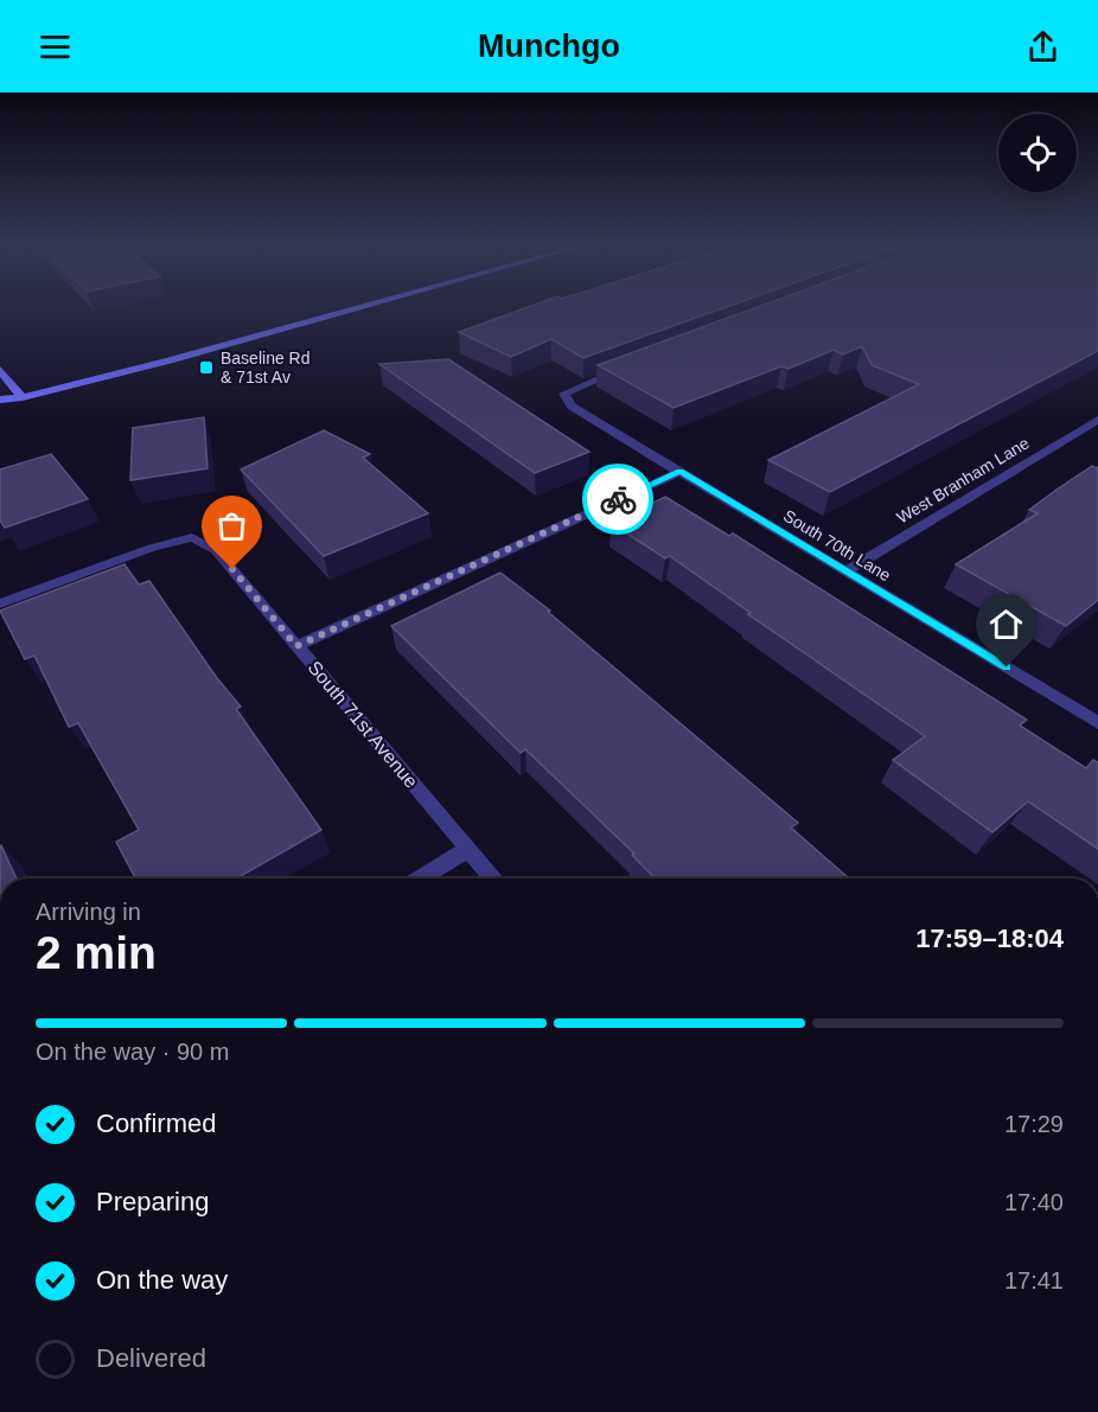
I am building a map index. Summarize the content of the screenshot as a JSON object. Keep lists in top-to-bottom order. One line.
{"streets":{"street":["West Branham Lane","South 70th Lane","South 71st Avenue"]},"crossings":[["West Branham Lane","South 70th Lane"]],"places":{"transit":["Baseline Rd & 71st Av"]},"page":{"header":"Munchgo","heading":["2 min","Arriving in","17:59–18:04"],"bar":"On the way · 90 m","list":[["Confirmed","17:29"],["Preparing","17:40"],["On the way","17:41"],"Delivered"]}}
